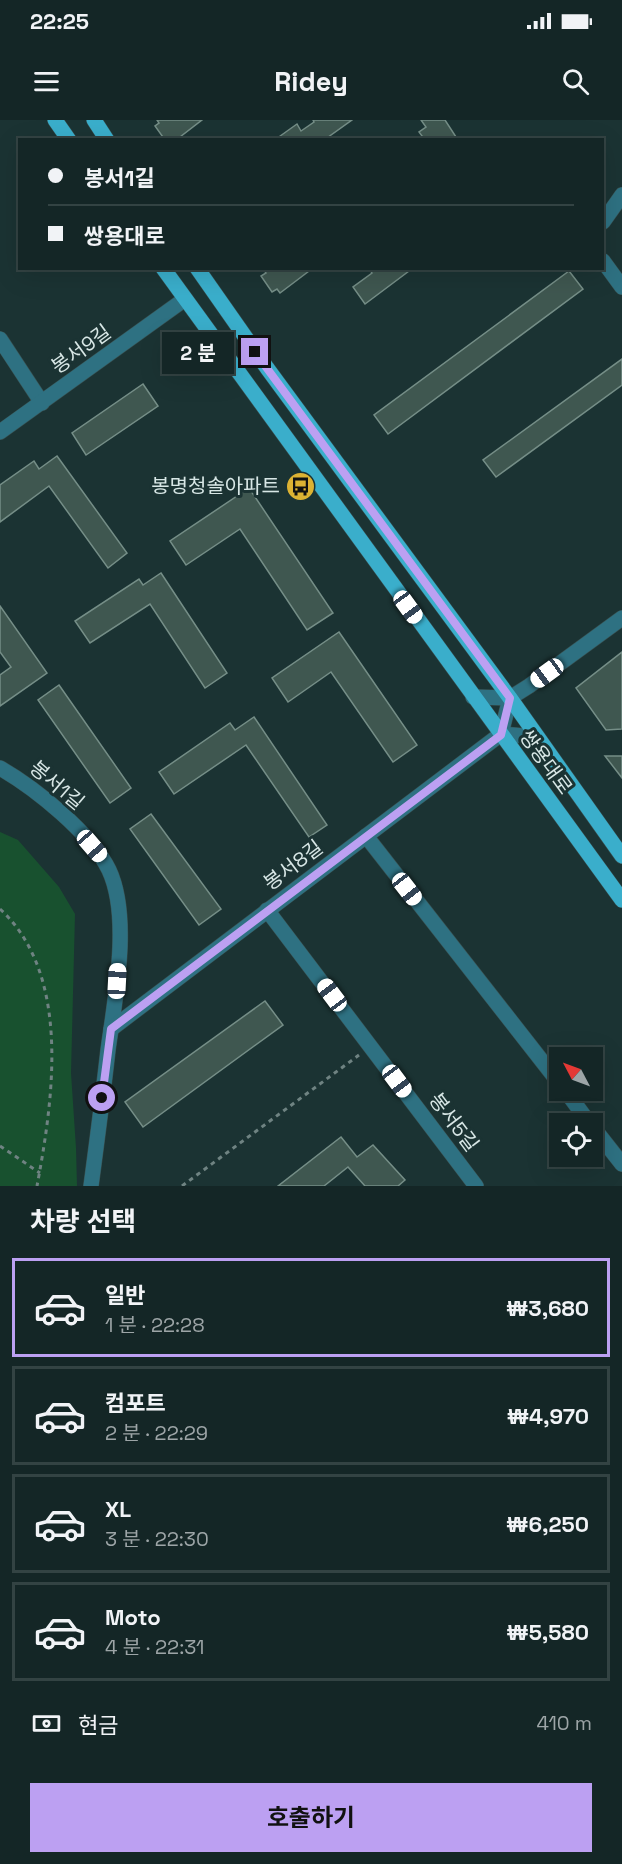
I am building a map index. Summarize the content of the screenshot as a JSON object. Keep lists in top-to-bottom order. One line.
{"streets":{"main road":["쌍용대로"],"street":["봉서9길","봉서1길","봉서8길","봉서5길"]},"crossings":[["봉서9길","쌍용대로"],["쌍용대로","봉서8길"],["봉서1길","봉서8길"],["봉서8길","봉서5길"]],"places":{"bus stop":["봉명청솔아파트"]},"north":"top left","page":{"status":"22:25","header":"Ridey","banner":["봉서1길","쌍용대로"],"bubble":"2 분","heading":"차량 선택","list":[{"name":"일반","note":"1 분 · 22:28","value":"₩3,680"},{"name":"컴포트","note":"2 분 · 22:29","value":"₩4,970"},{"name":"XL","note":"3 분 · 22:30","value":"₩6,250"},{"name":"Moto","note":"4 분 · 22:31","value":"₩5,580"}],"pay":["현금","410 m"],"buttons":"호출하기"}}
